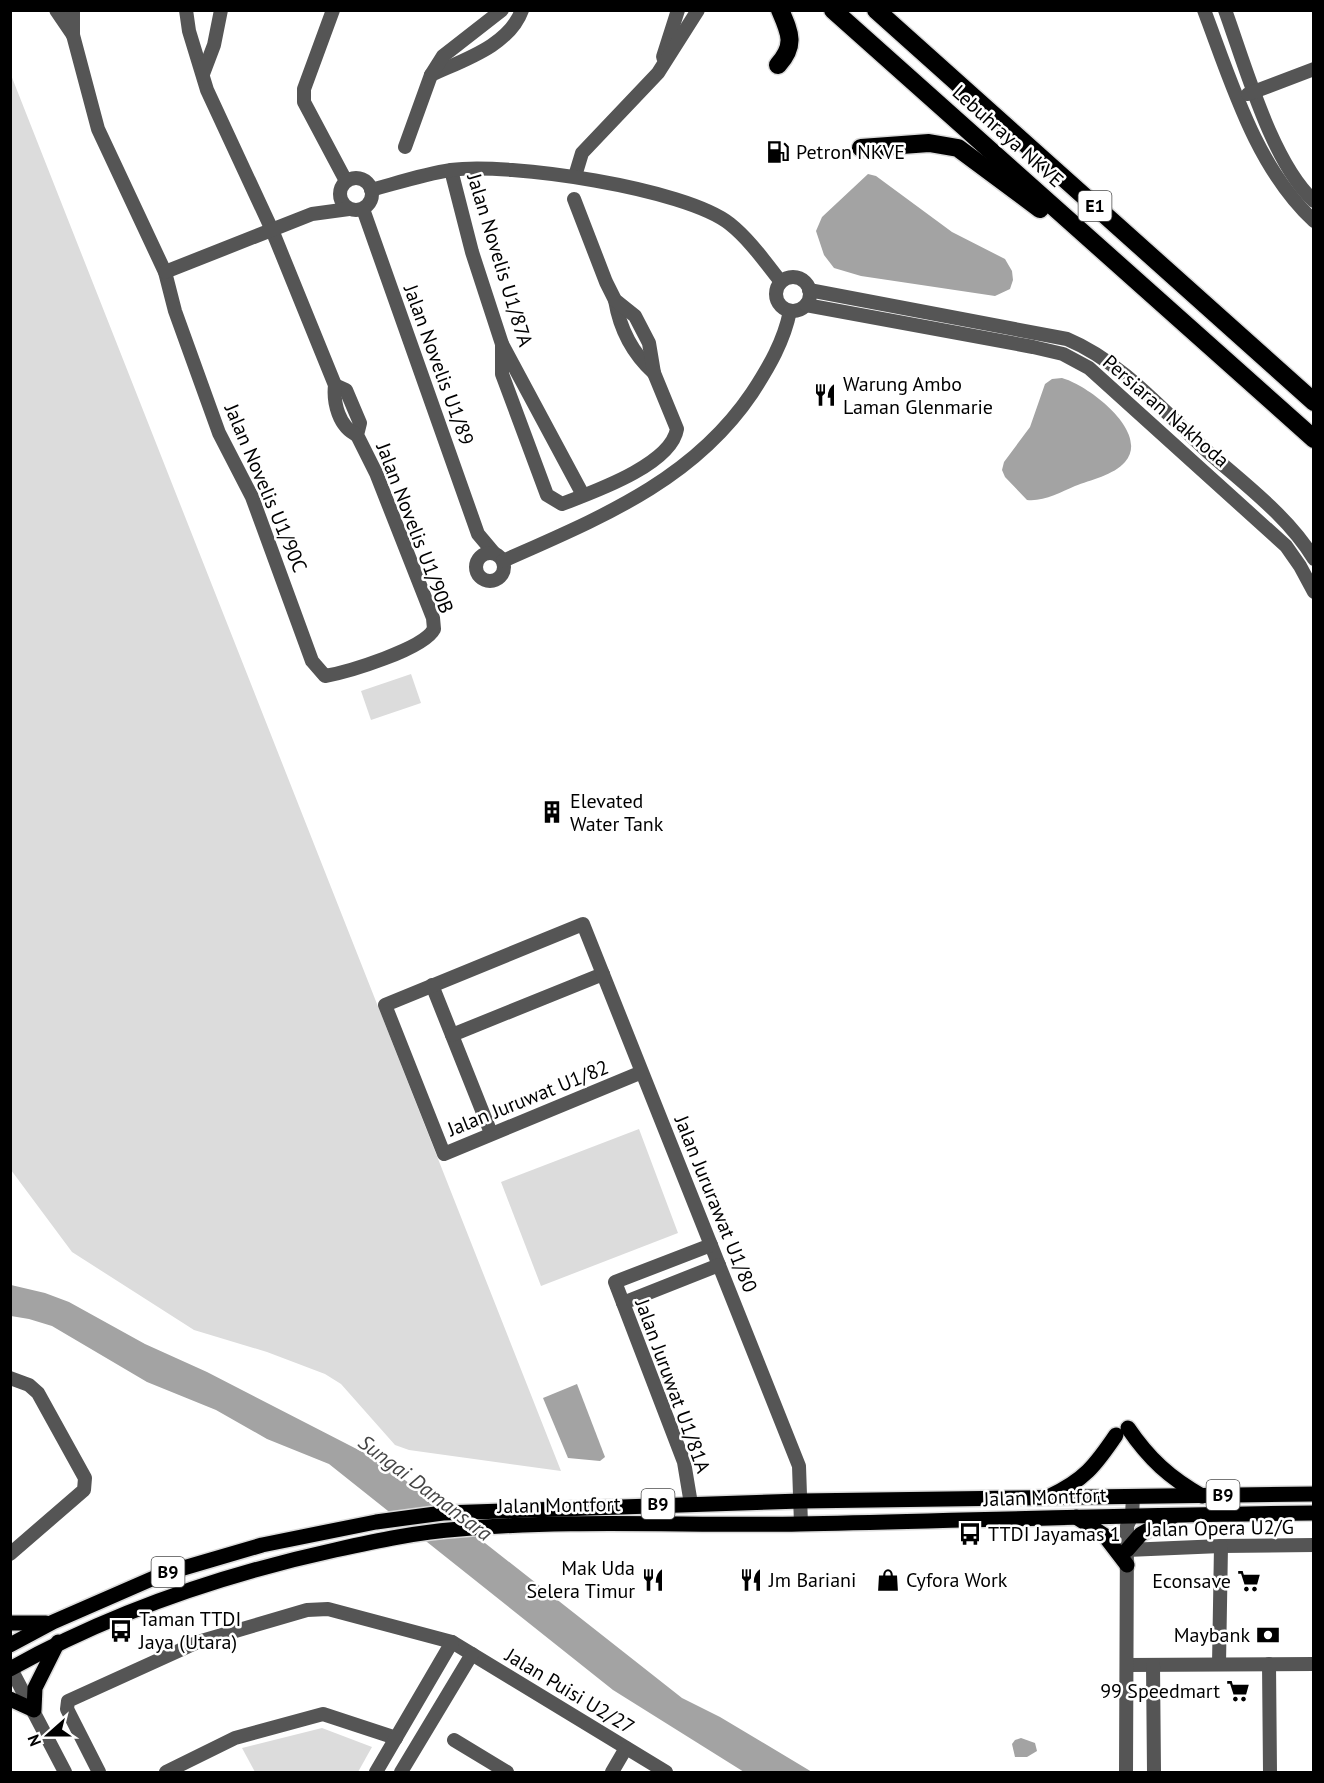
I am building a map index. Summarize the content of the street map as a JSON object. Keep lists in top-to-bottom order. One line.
{"streets":{"highway":["Lebuhraya NKVE","E1"],"main road":["B9","Jalan Montfort"],"street":["Jalan Novelis U1/87A","Jalan Novelis U1/89","Persiaran Nakhoda","Jalan Novelis U1/90C","Jalan Novelis U1/90B","Jalan Juruwat U1/82","Jalan Jururawat U1/80","Jalan Juruwat U1/81A","Jalan Opera U2/G","Jalan Puisi U2/27"]},"crossings":[["Jalan Novelis U1/90C","Jalan Novelis U1/90B"],["Jalan Juruwat U1/82","Jalan Jururawat U1/80"],["Jalan Jururawat U1/80","Jalan Juruwat U1/81A"],["Jalan Jururawat U1/80","Jalan Montfort"],["Jalan Juruwat U1/81A","Jalan Montfort"]],"water":["Sungai Damansara"],"places":{"fuel station":["Petron NKVE"],"restaurant":["Warung Ambo Laman Glenmarie","Mak Uda Selera Timur","Jm Bariani"],"building":["Elevated Water Tank"],"bus stop":["TTDI Jayamas 1","Taman TTDI Jaya (Utara)"],"shop":["Cyfora Work"],"supermarket":["Econsave","99 Speedmart"],"bank":["Maybank"]},"north":"left"}
